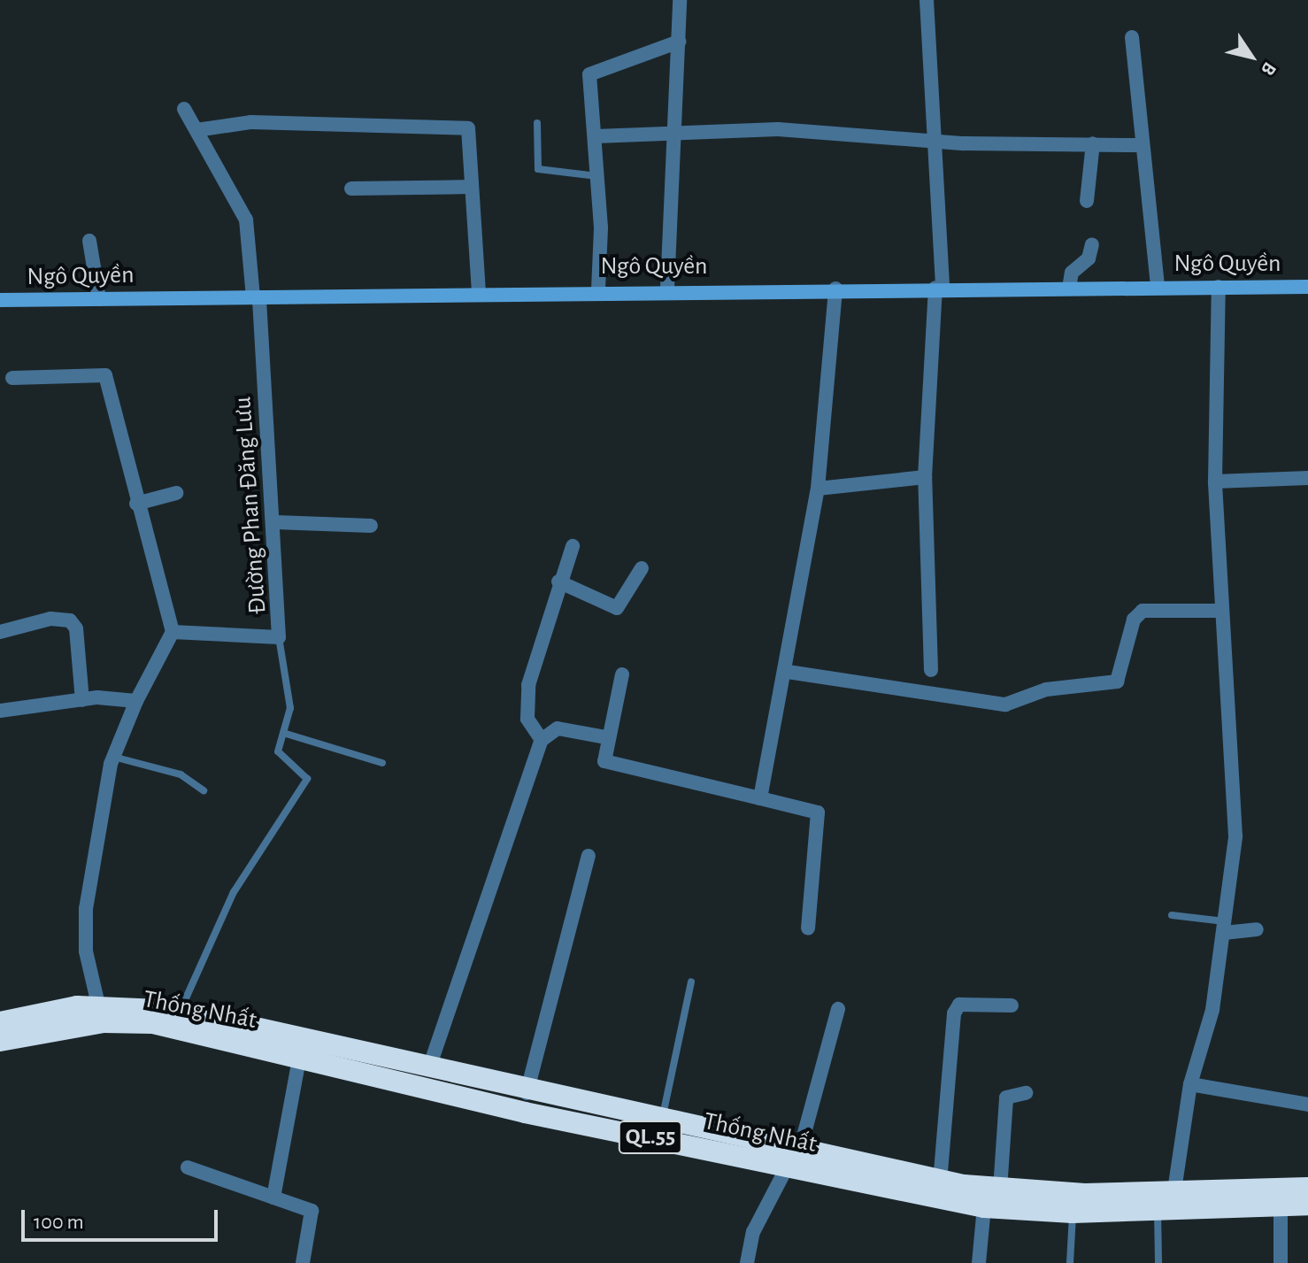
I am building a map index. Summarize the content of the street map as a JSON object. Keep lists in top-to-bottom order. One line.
{"streets":{"highway":["Thống Nhất","QL.55"],"street":["Ngô Quyền","Đường Phan Đăng Lưu"]},"crossings":[["Ngô Quyền","Đường Phan Đăng Lưu"]],"scale_bar":"100 m","north":"bottom right"}
